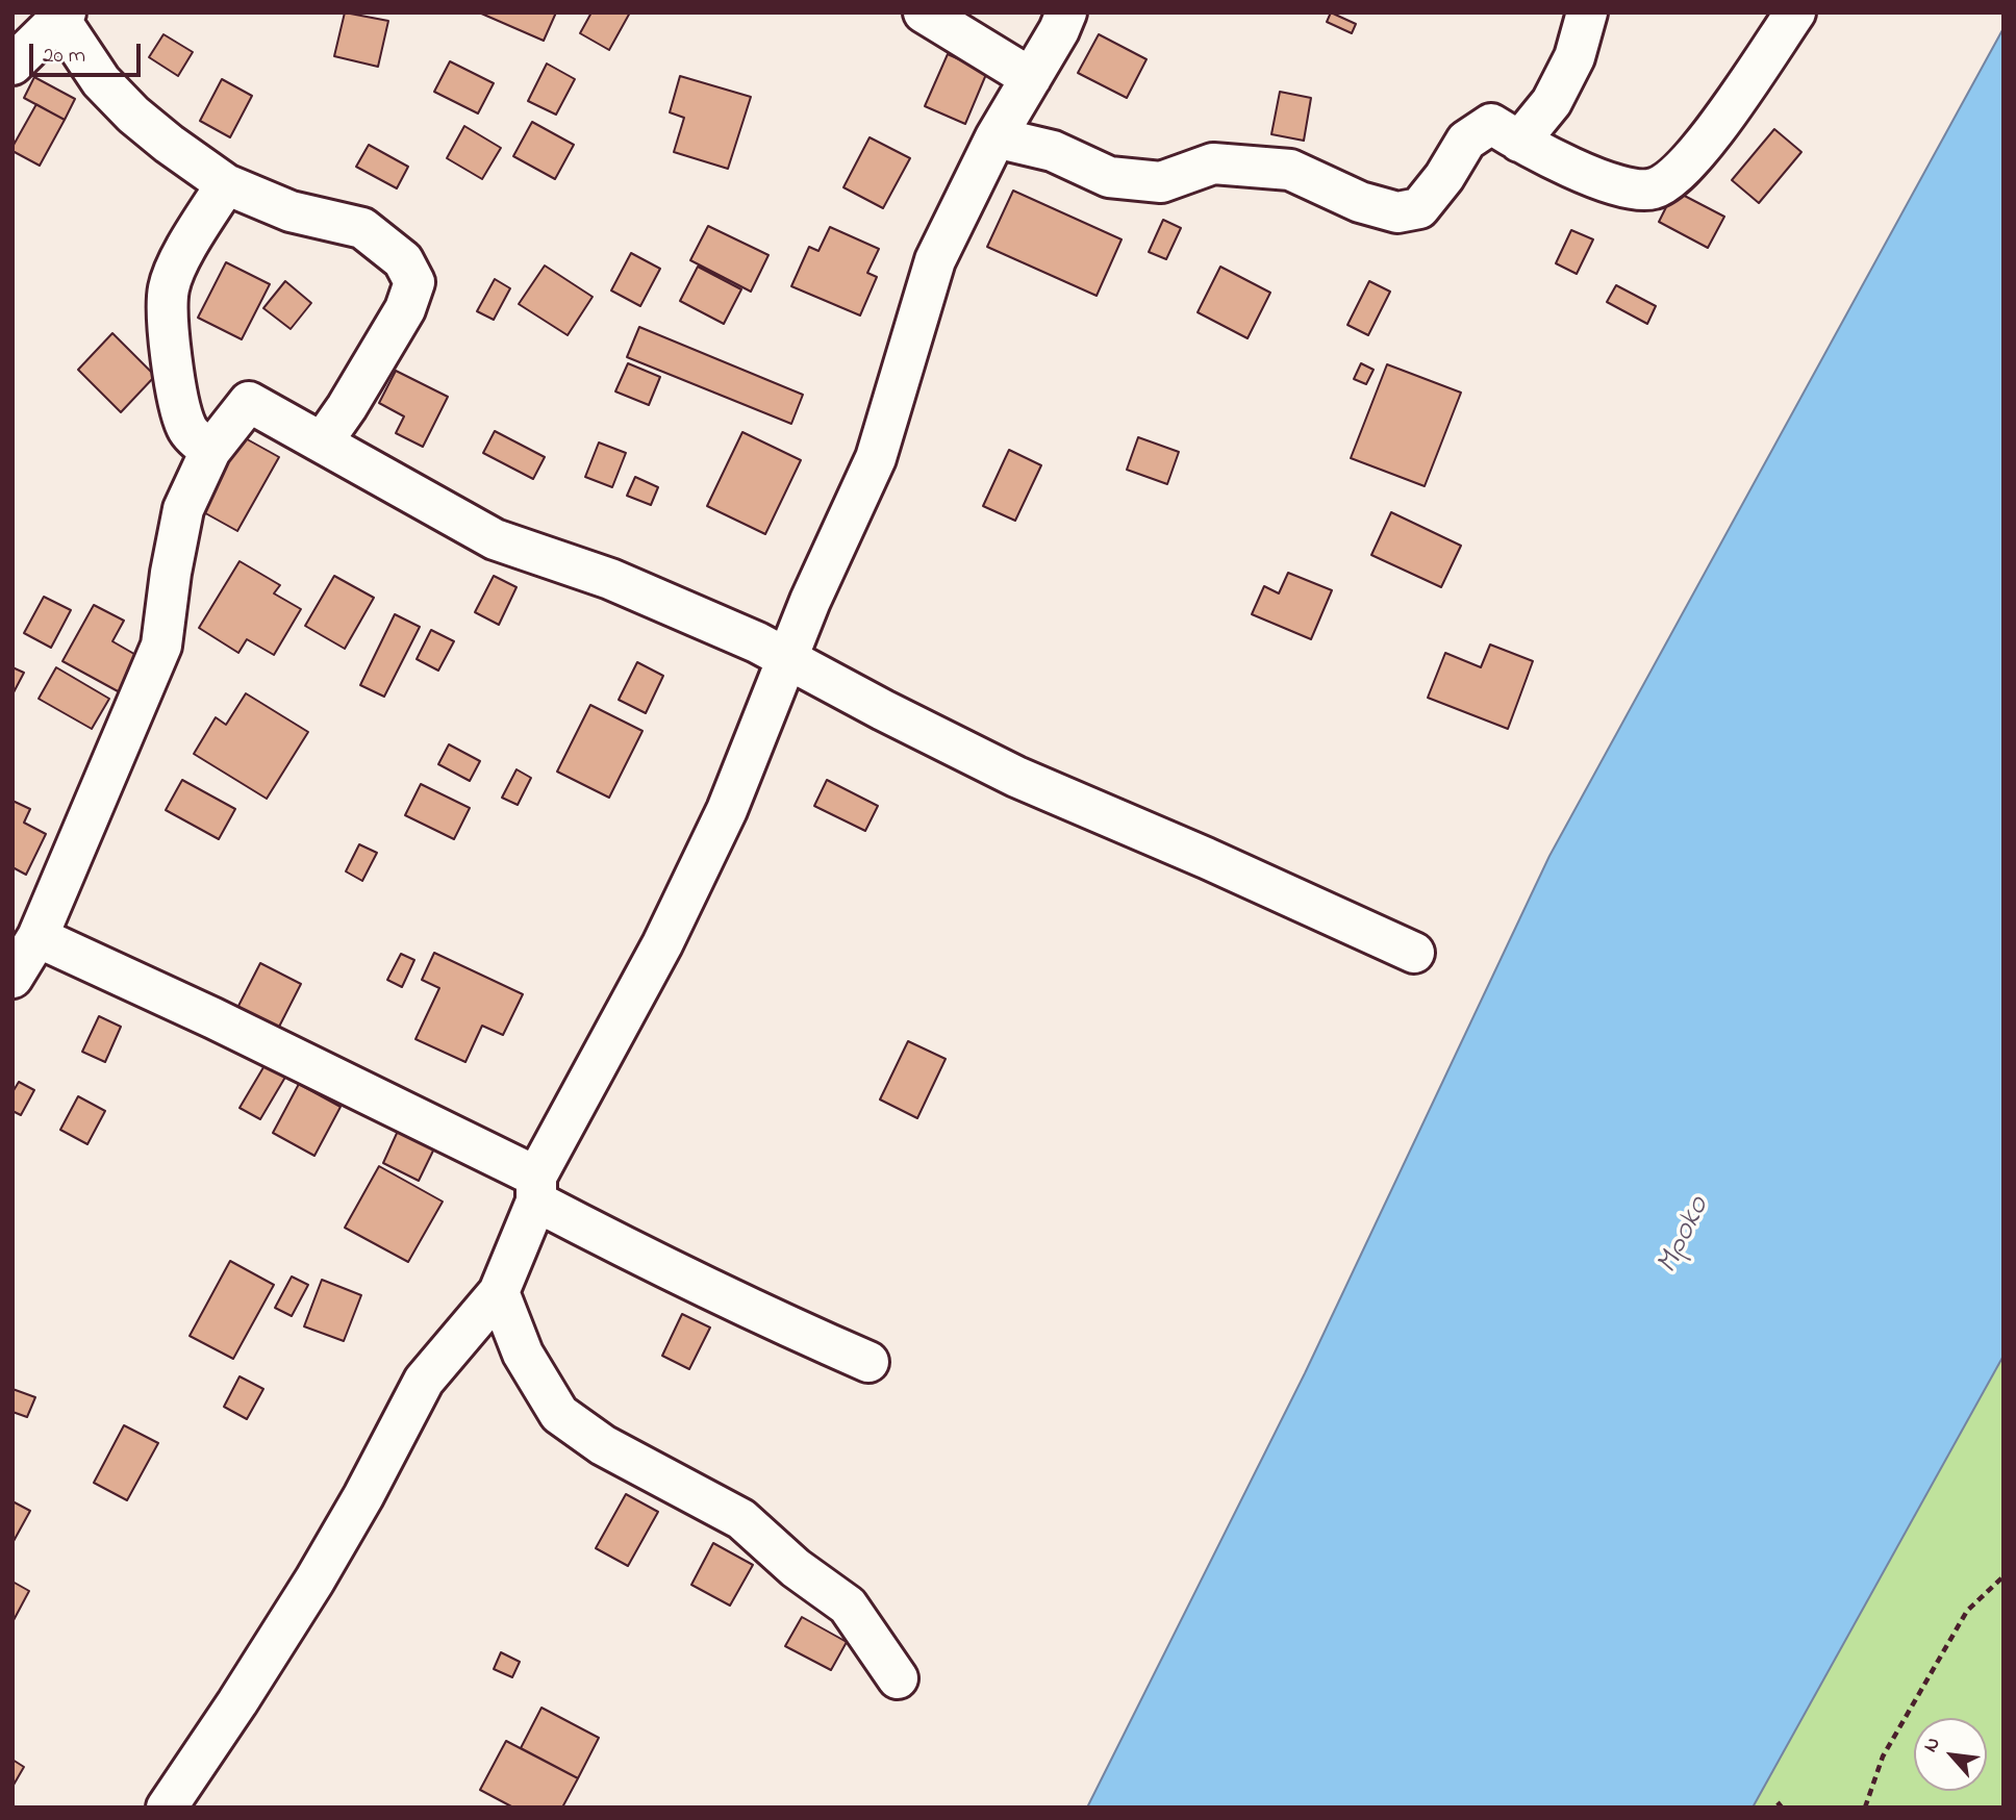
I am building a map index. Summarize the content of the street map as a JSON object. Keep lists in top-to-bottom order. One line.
{"water":["Mpoko"],"scale_bar":"20 m","north":"top left"}
